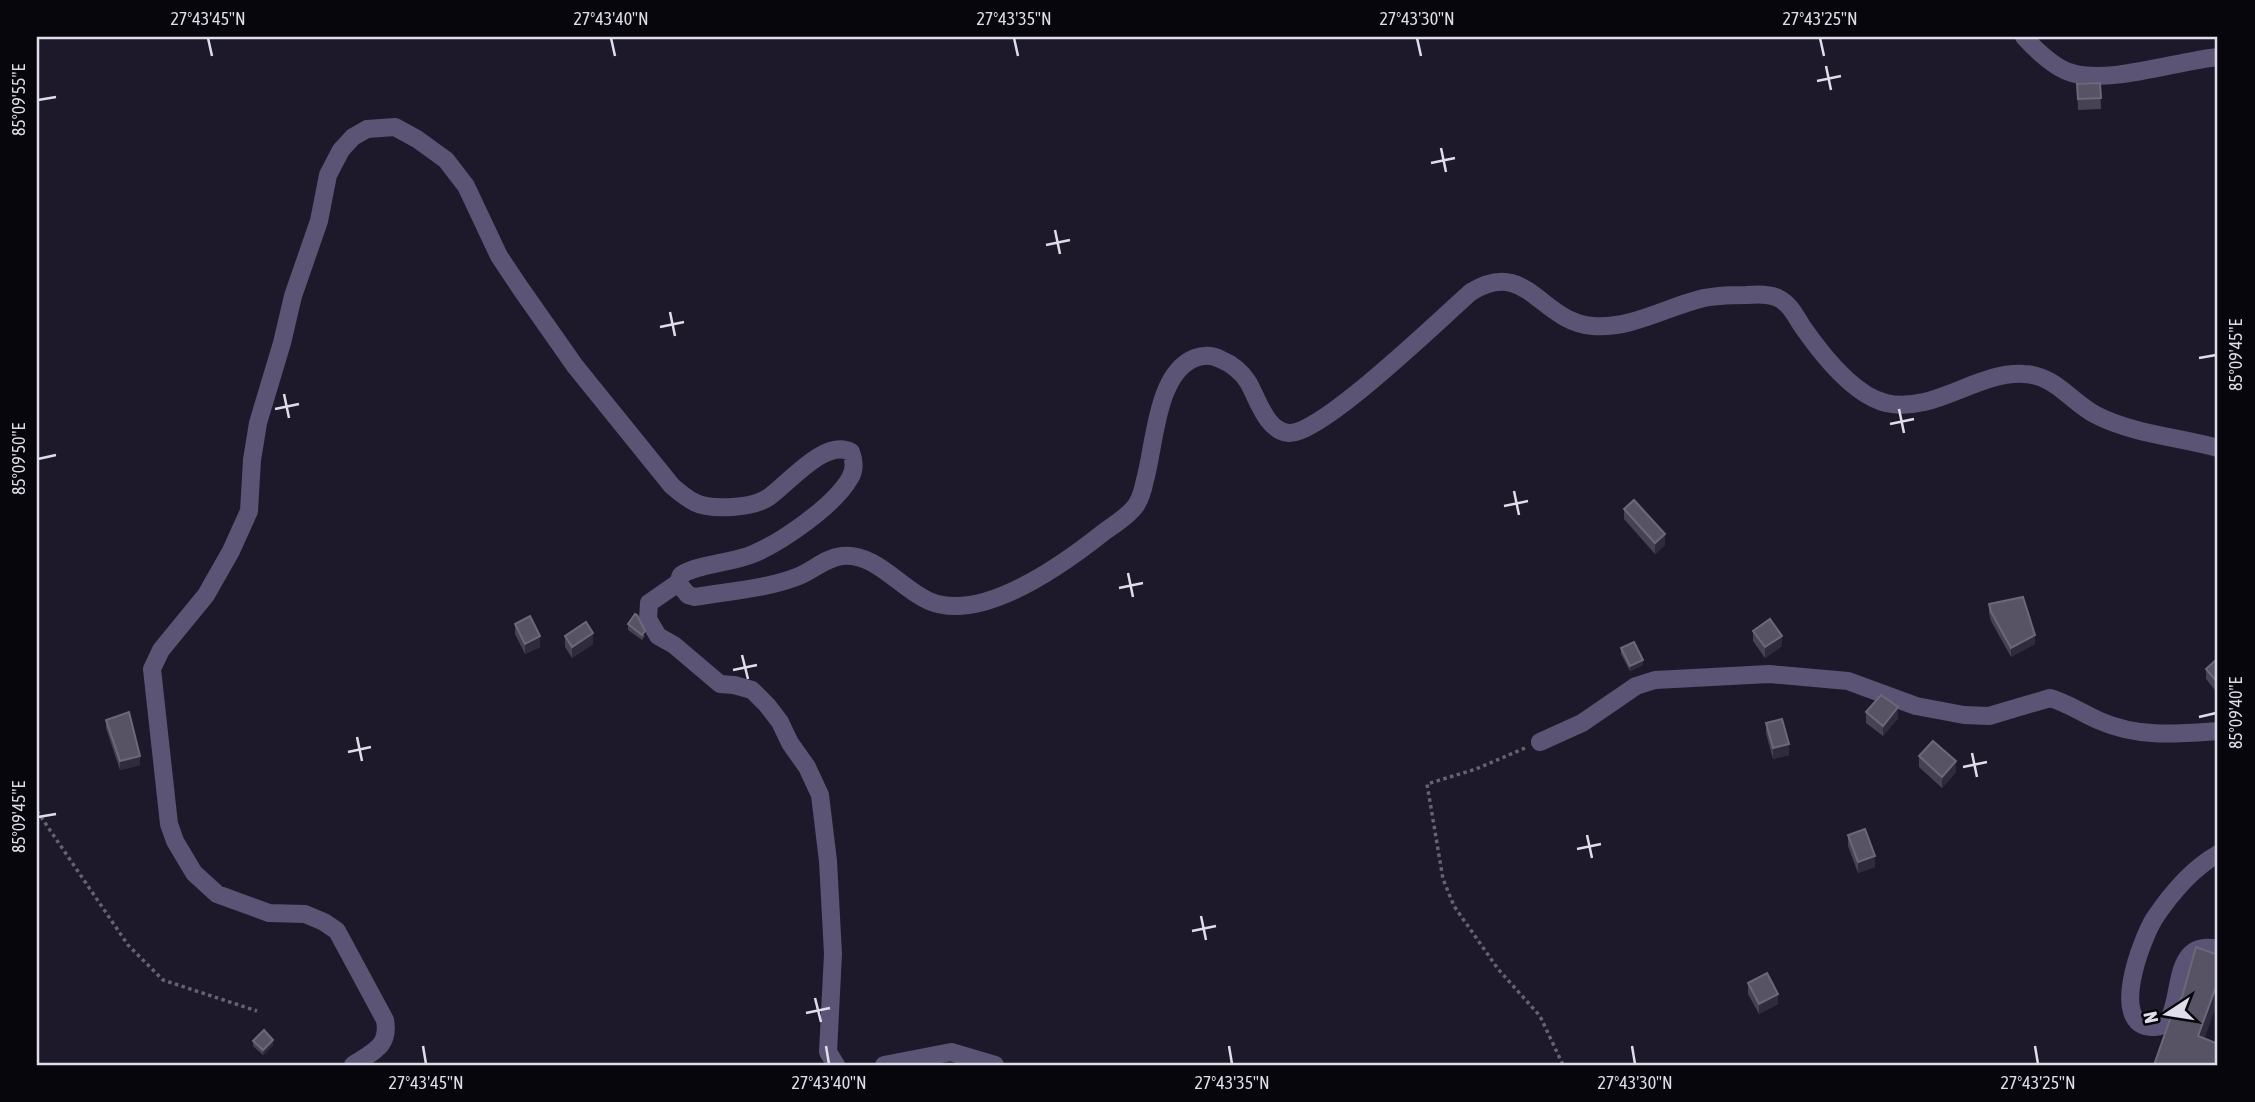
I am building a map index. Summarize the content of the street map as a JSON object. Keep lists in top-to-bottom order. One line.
{"north":"left","coordinates":["27°43'45\"N","27°43'40\"N","27°43'35\"N","27°43'30\"N","27°43'25\"N","85°09'55\"E","85°09'45\"E","85°09'50\"E","85°09'40\"E"]}
